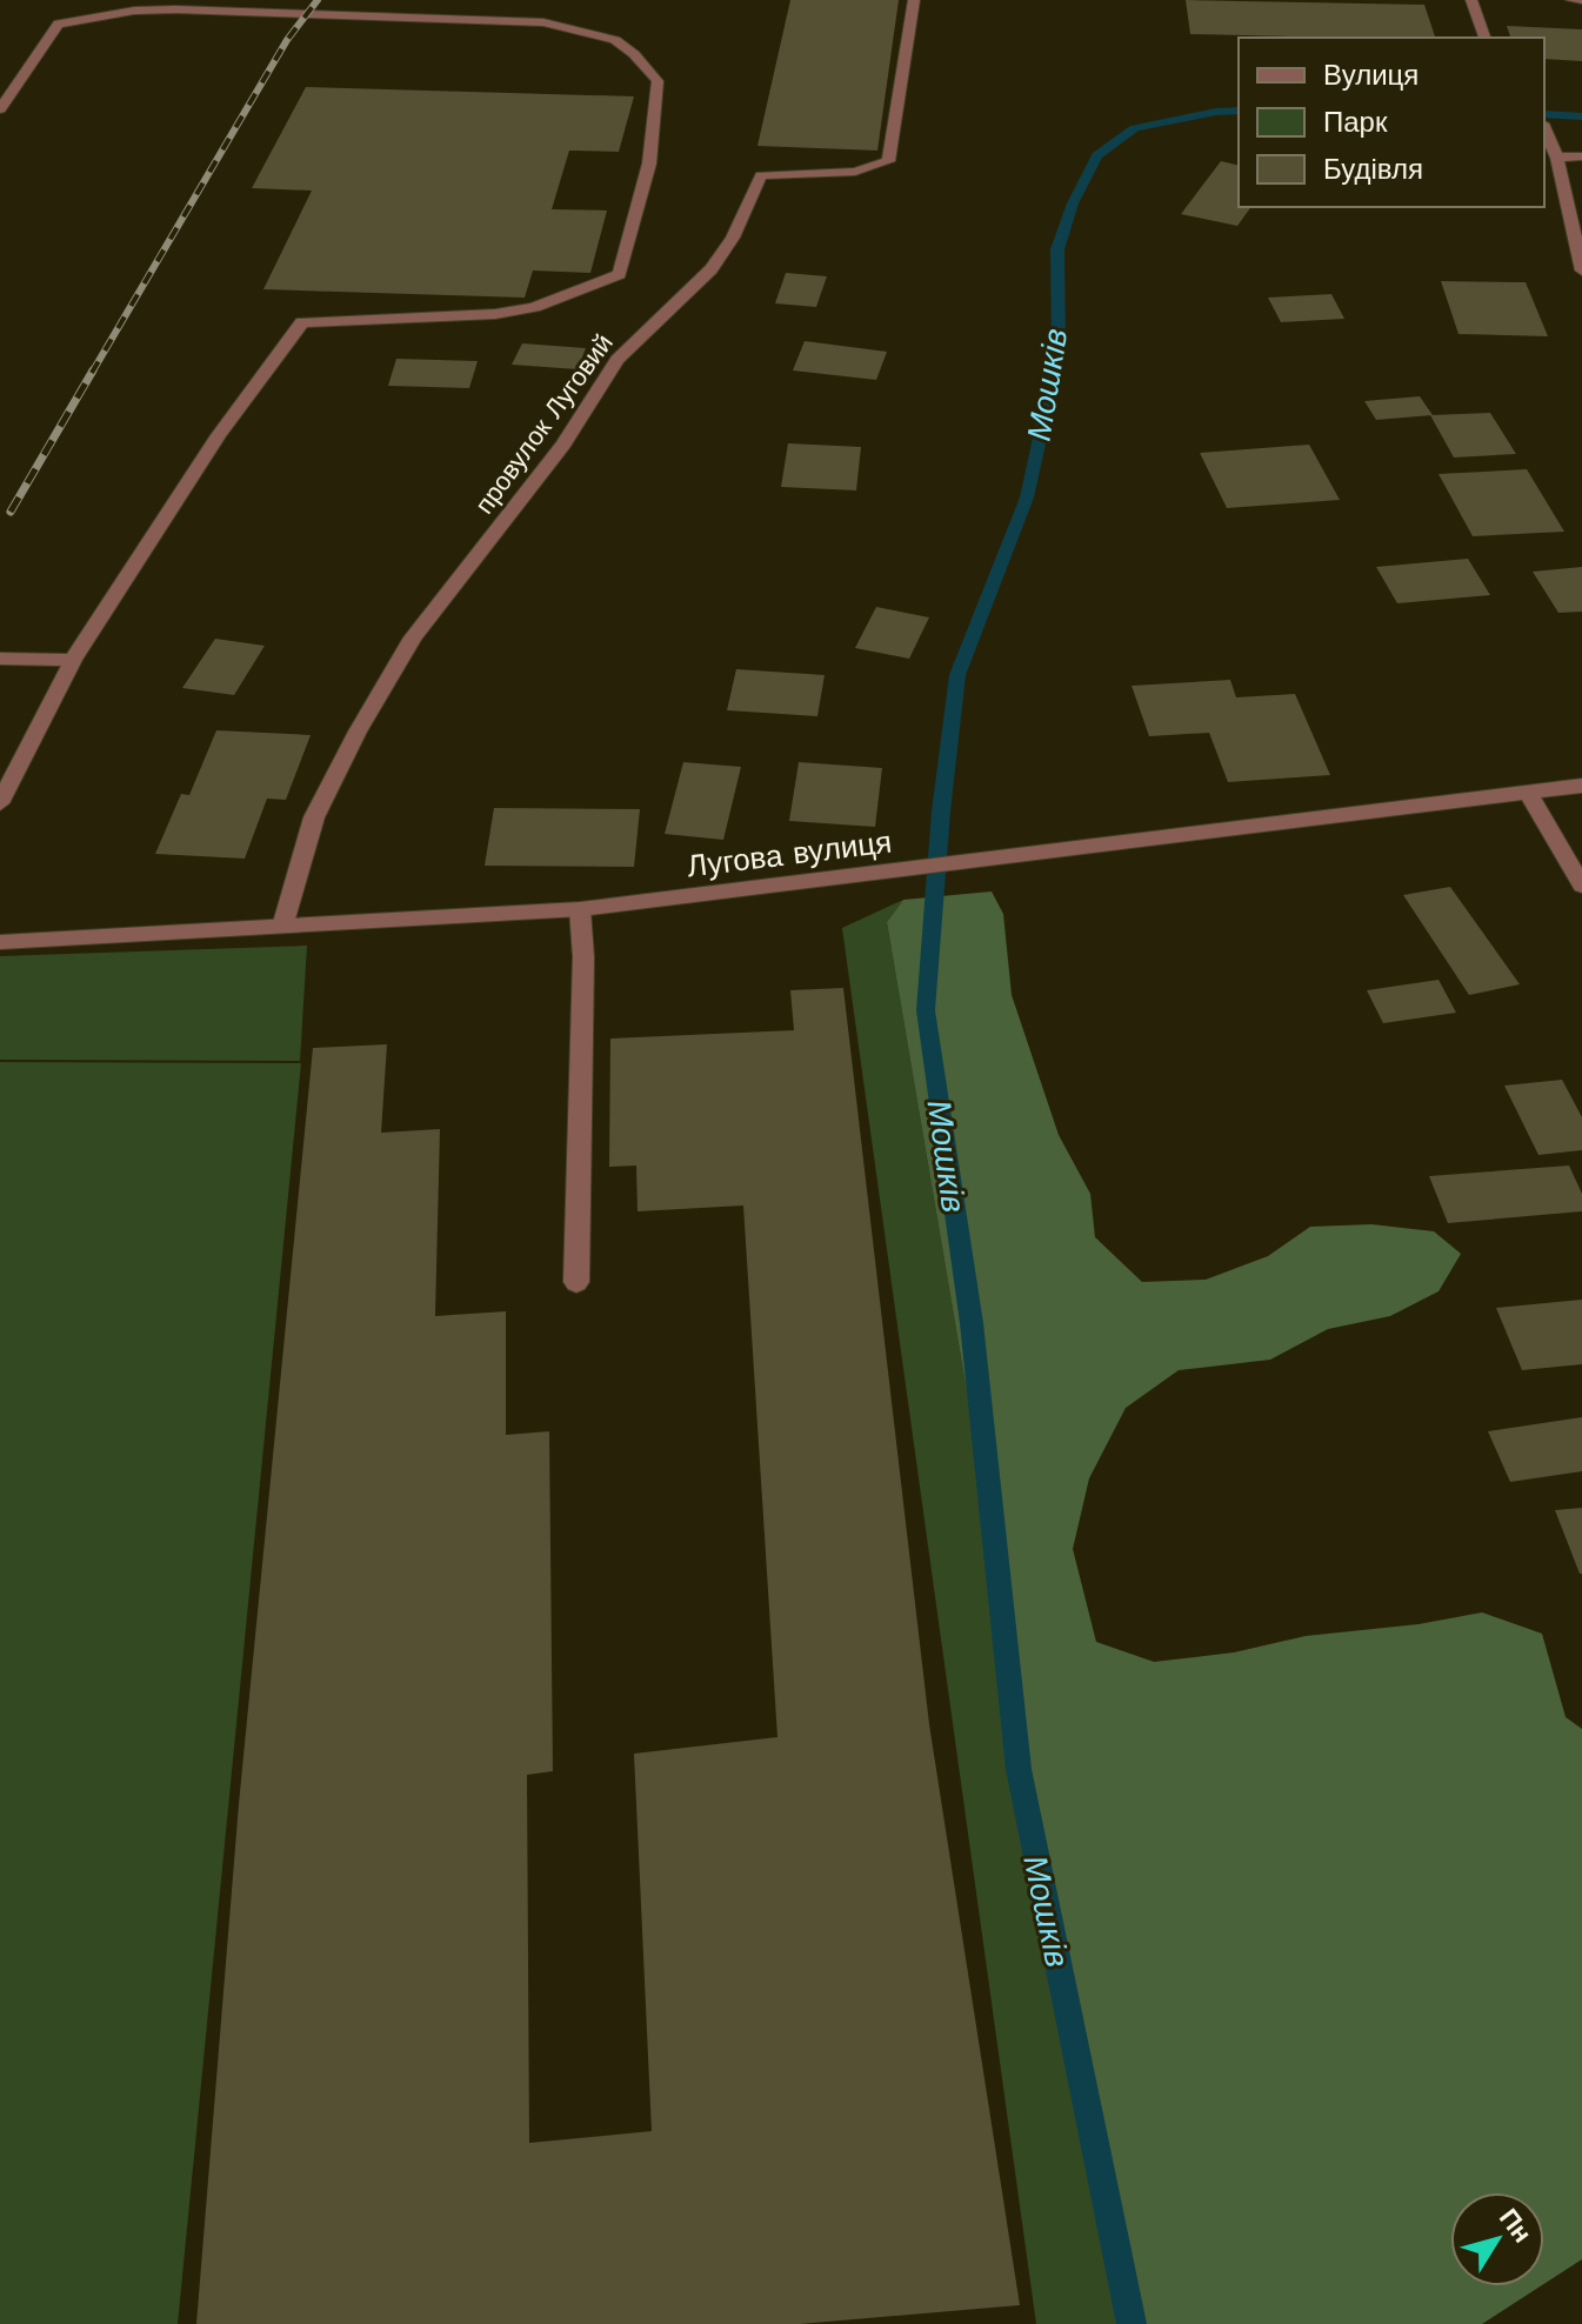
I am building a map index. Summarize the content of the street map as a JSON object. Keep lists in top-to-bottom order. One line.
{"streets":{"street":["провулок Луговий","Лугова вулиця"]},"crossings":[["провулок Луговий","Лугова вулиця"]],"water":["Мошків"],"legend":["Вулиця","Парк","Будівля"],"north":"top right"}
